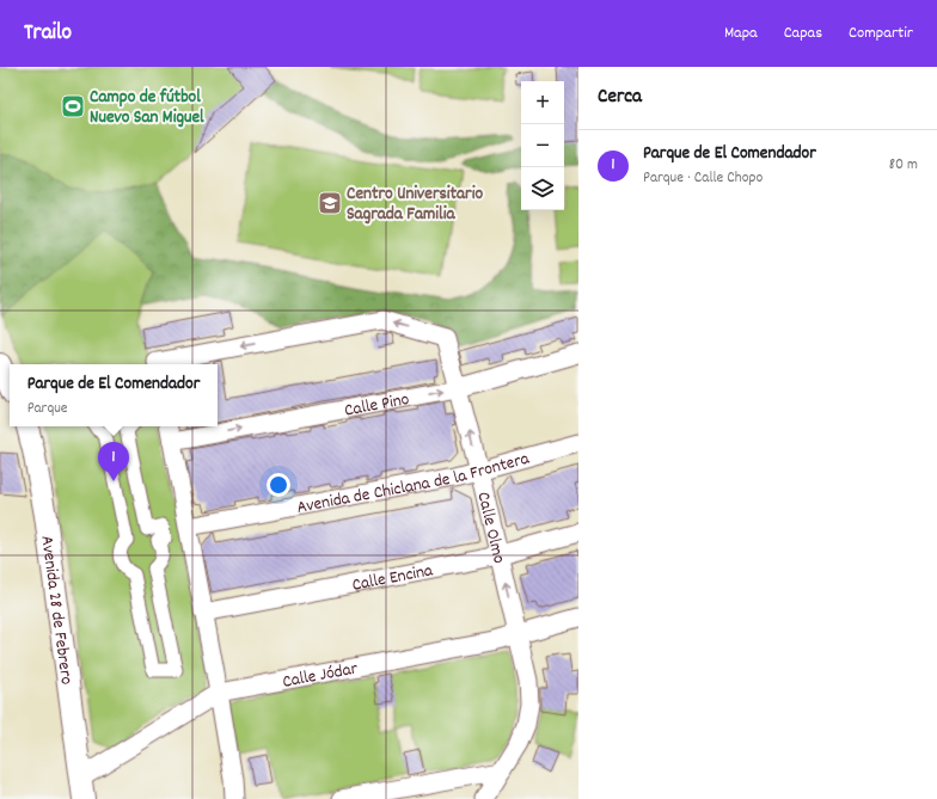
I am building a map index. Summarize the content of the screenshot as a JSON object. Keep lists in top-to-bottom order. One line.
{"streets":{"street":["Calle Pino","Avenida de Chiclana de la Frontera","Calle Olmo","Calle Encina","Avenida 28 de Febrero","Calle Jódar"]},"crossings":[["Calle Pino","Calle Olmo"],["Avenida de Chiclana de la Frontera","Calle Olmo"],["Calle Olmo","Calle Encina"],["Calle Olmo","Calle Jódar"],["Avenida 28 de Febrero","Calle Jódar"]],"one_way":["Calle Pino"],"places":{"sports":["Campo de fútbol Nuevo San Miguel"],"school or university":["Centro Universitario Sagrada Familia"]},"page":{"header":"Trailo","nav":["Mapa","Capas","Compartir"],"heading":"Cerca","map_buttons":["+","−"],"list":[{"mark":"1","name":"Parque de El Comendador","note":"Parque · Calle Chopo","value":"80 m"}],"popup":["Parque de El Comendador","Parque"],"pins":"1"}}
